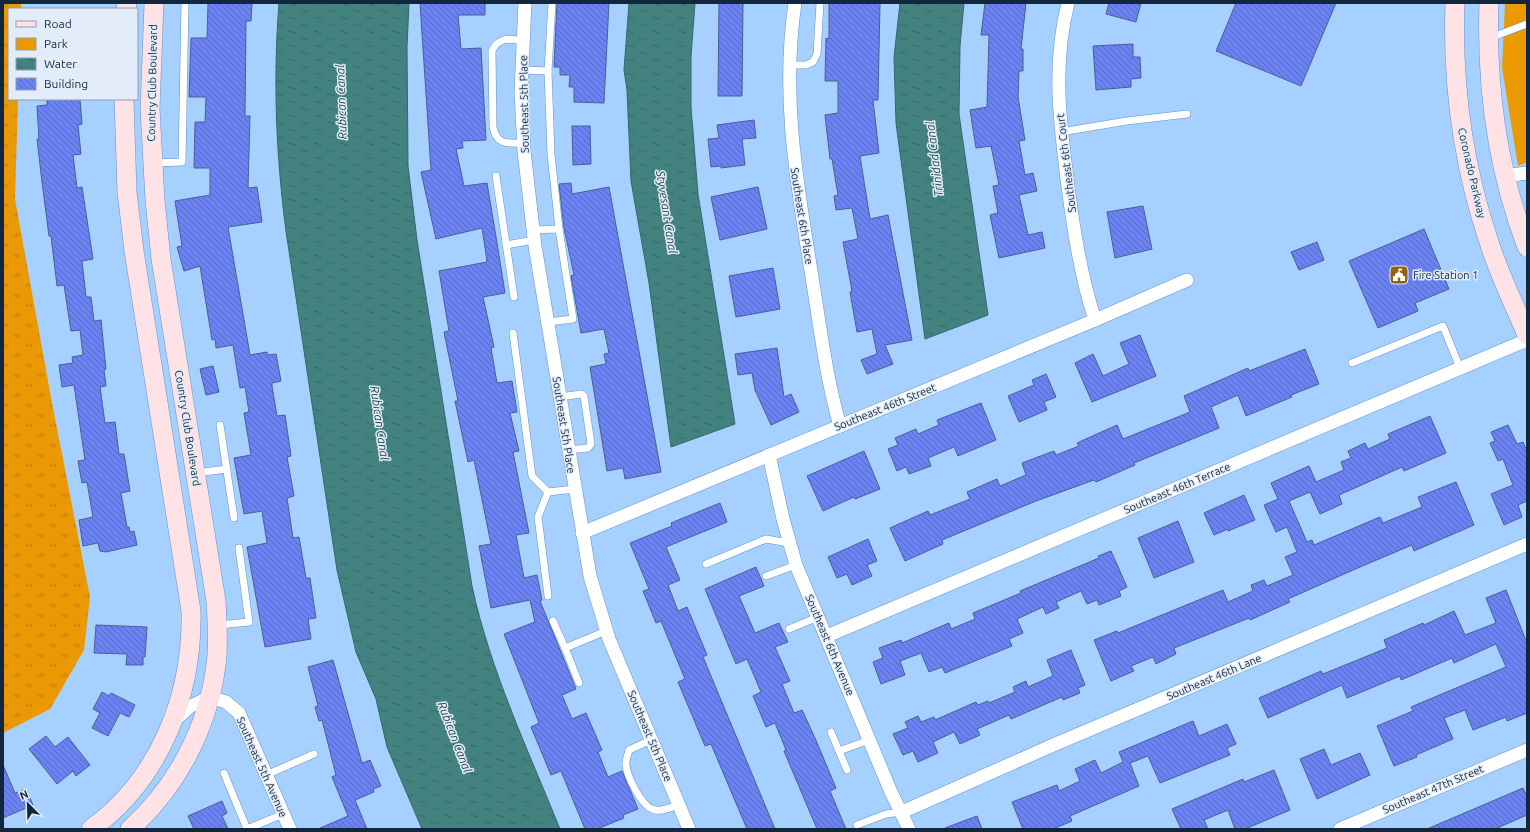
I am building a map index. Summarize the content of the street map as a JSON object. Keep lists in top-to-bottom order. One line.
{"streets":{"main road":["Country Club Boulevard","Coronado Parkway"],"street":["Southeast 5th Place","Southeast 6th Court","Southeast 6th Place","Southeast 46th Street","Southeast 46th Terrace","Southeast 6th Avenue","Southeast 46th Lane","Southeast 5th Avenue","Southeast 47th Street"]},"crossings":[["Country Club Boulevard","Southeast 5th Avenue"],["Southeast 5th Place","Southeast 46th Street"],["Southeast 6th Court","Southeast 46th Street"],["Southeast 6th Place","Southeast 46th Street"],["Southeast 46th Street","Southeast 6th Avenue"],["Southeast 46th Terrace","Southeast 6th Avenue"],["Southeast 6th Avenue","Southeast 46th Lane"]],"water":["Rubican Canal","Trinidad Canal","Styvesant Canal"],"places":{"public building":["Fire Station 1"]},"legend":["Road","Park","Water","Building"],"north":"top left"}
